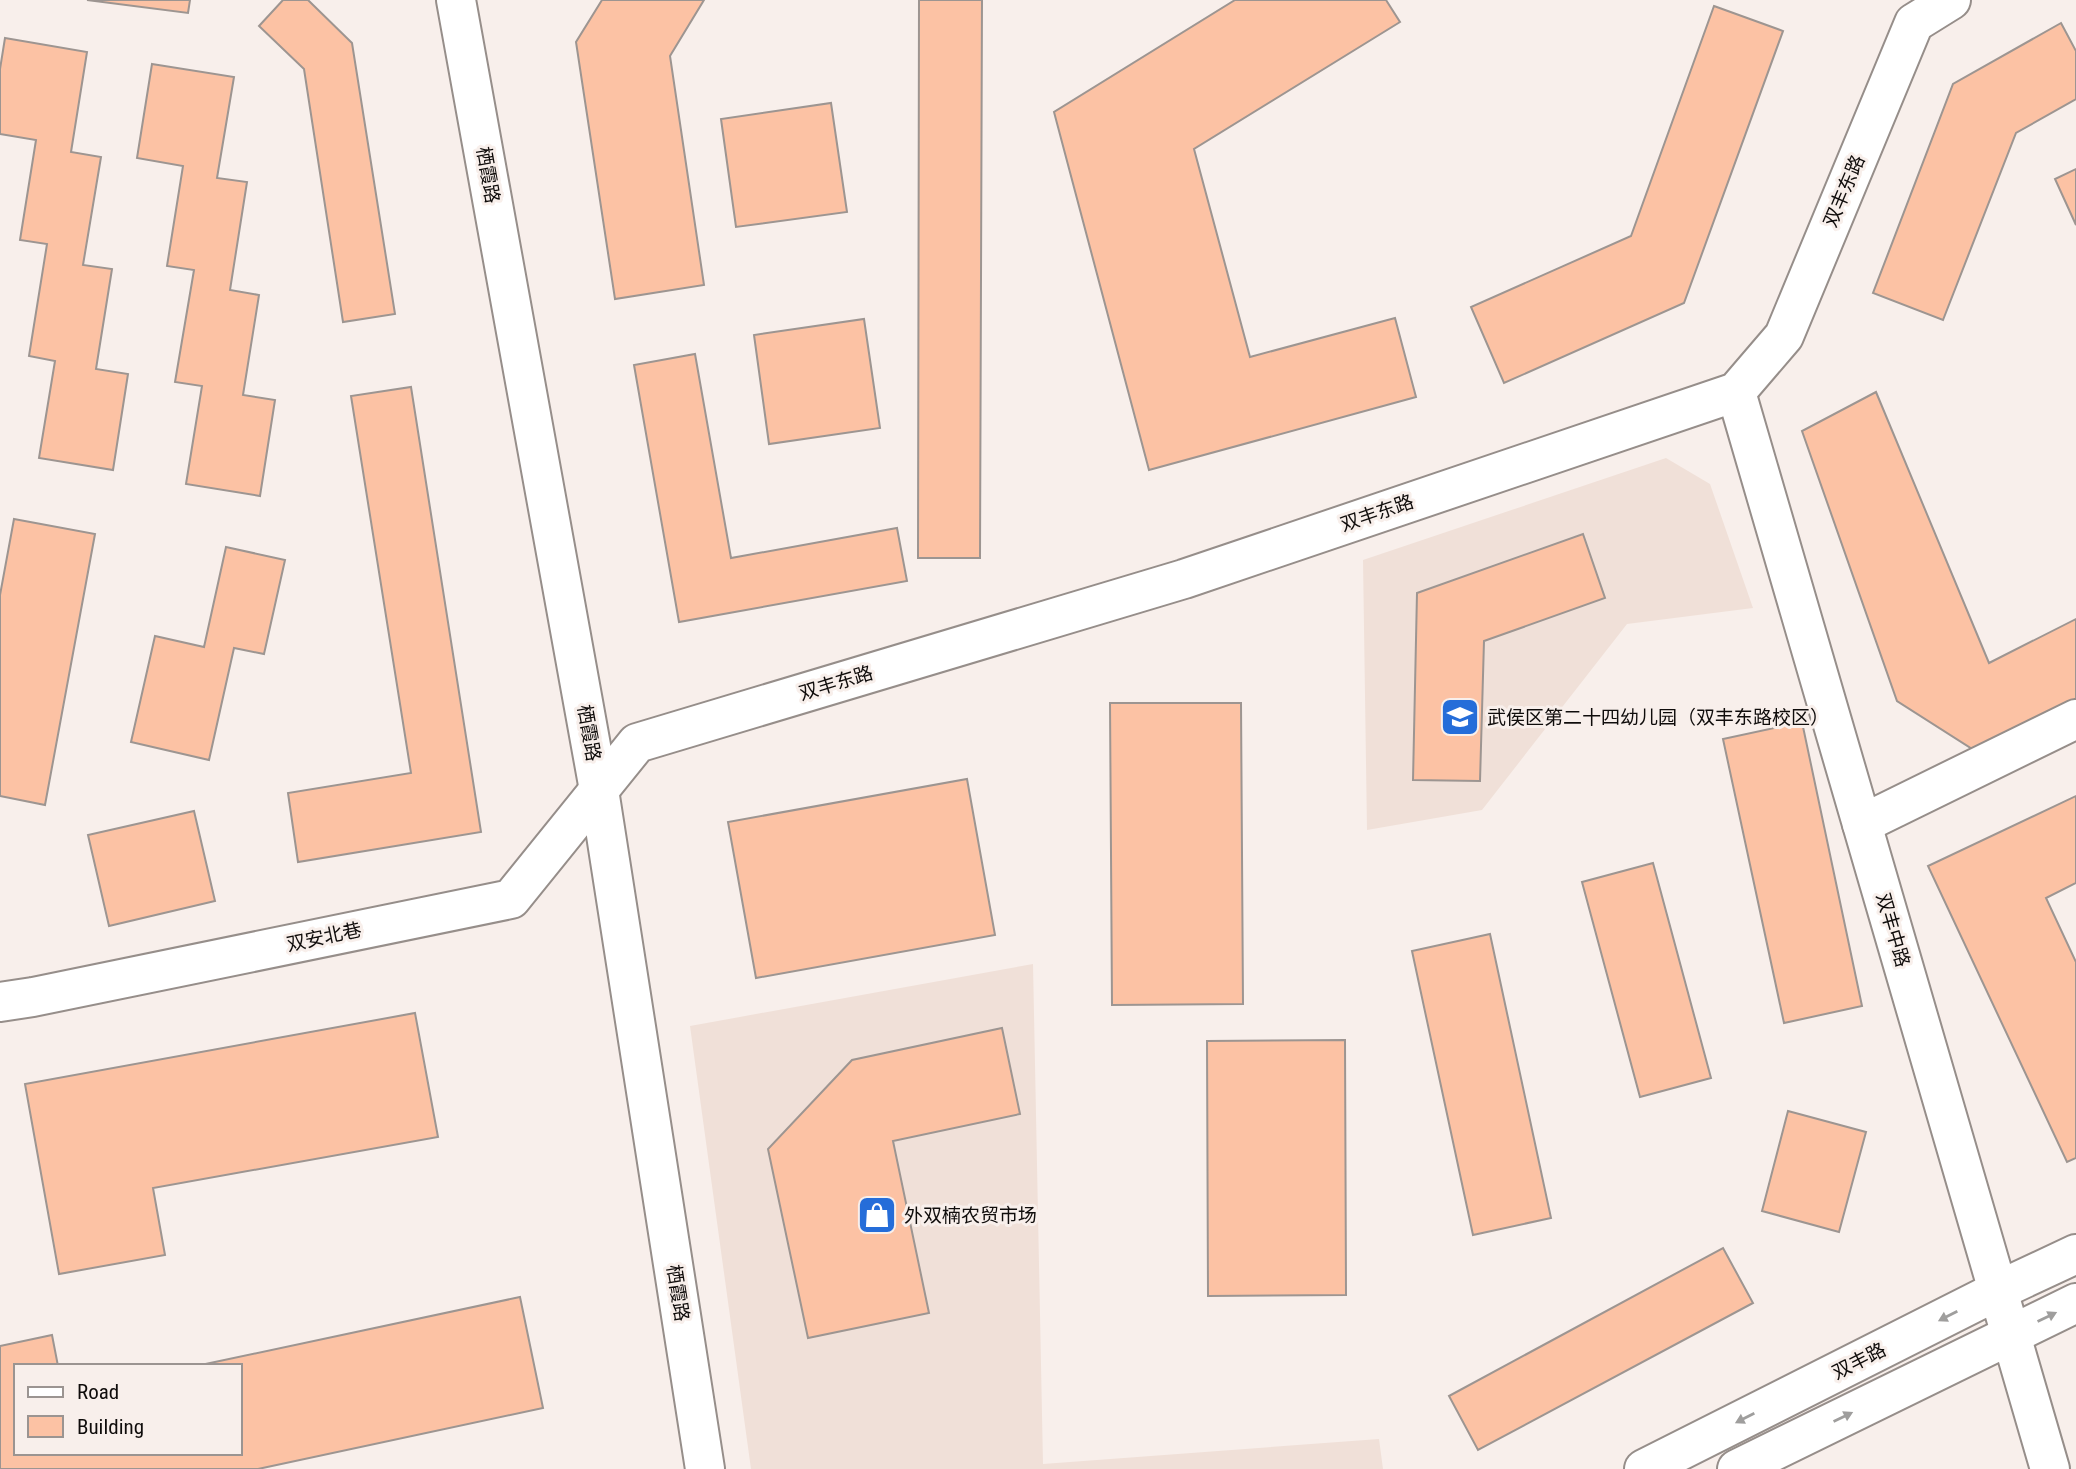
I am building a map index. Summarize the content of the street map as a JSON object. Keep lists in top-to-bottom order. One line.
{"streets":{"street":["栖霞路","双丰东路","双丰中路","双安北巷","双丰路"]},"crossings":[["栖霞路","双丰东路"],["栖霞路","双安北巷"],["双丰东路","双丰中路"],["双丰东路","双安北巷"],["双丰中路","双丰路"]],"places":{"school or university":["武侯区第二十四幼儿园（双丰东路校区）"],"shop":["外双楠农贸市场"]},"legend":["Road","Building"]}
